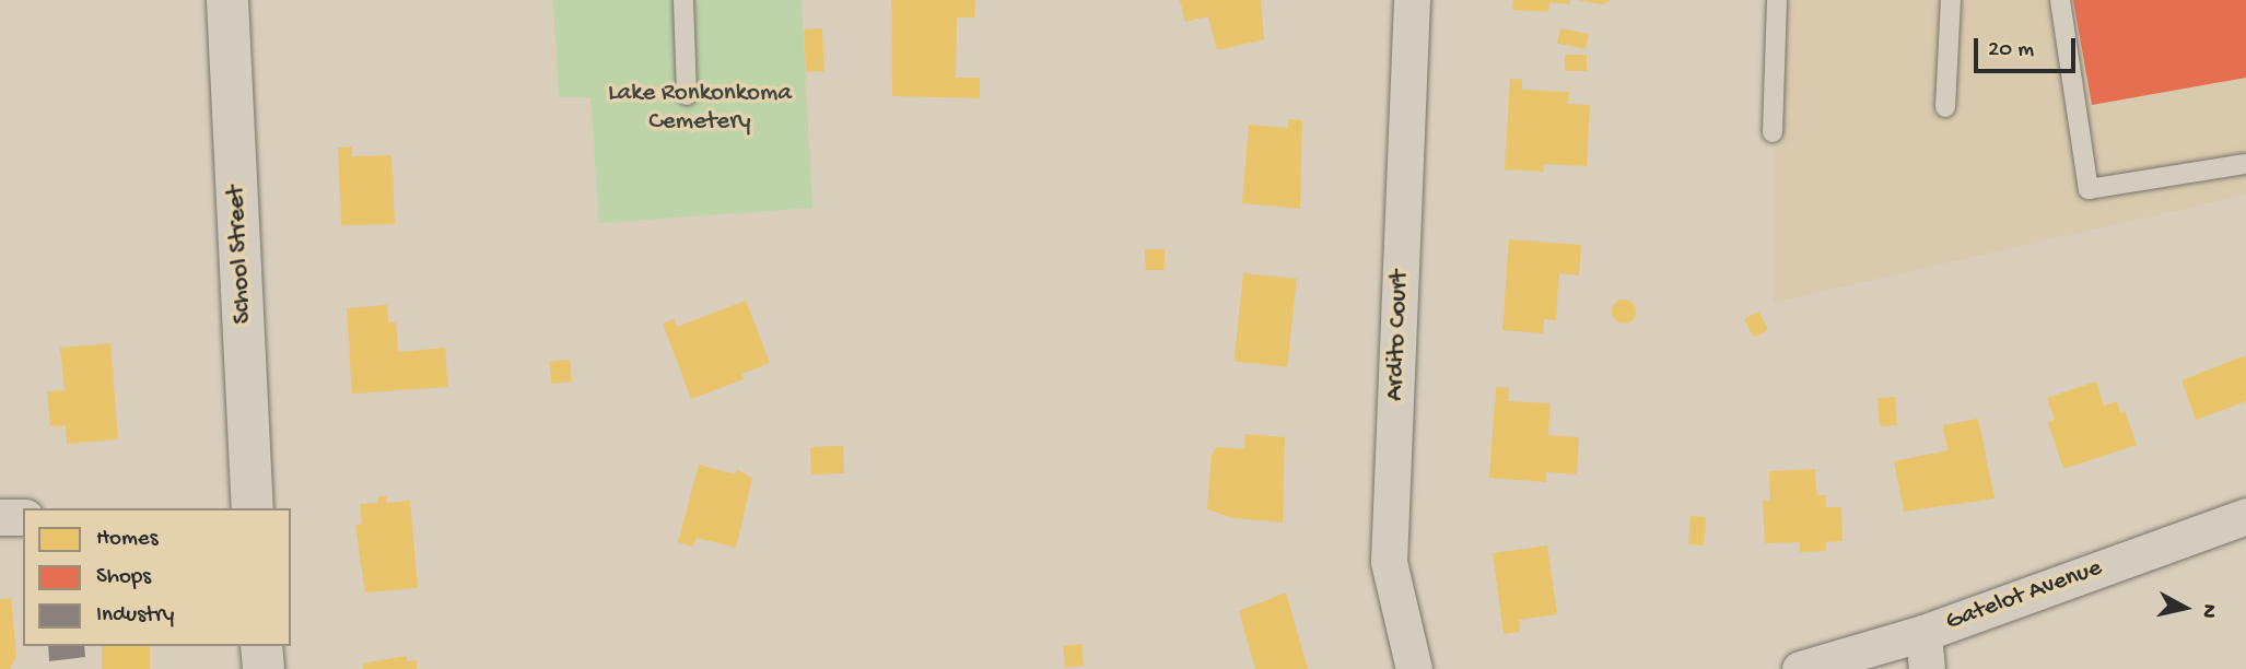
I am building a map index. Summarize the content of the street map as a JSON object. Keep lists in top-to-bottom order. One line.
{"streets":{"street":["School Street","Ardito Court","Gatelot Avenue"]},"parks":["Lake Ronkonkoma Cemetery"],"legend":["Homes","Shops","Industry"],"scale_bar":"20 m","north":"right"}
